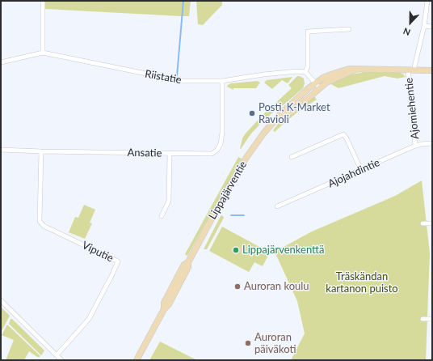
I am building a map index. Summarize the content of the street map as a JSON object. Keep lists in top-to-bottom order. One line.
{"streets":{"main road":["Lippajärventie"],"street":["Riistatie","Ajomiehentie","Ansatie","Ajojahdintie","Viputie"]},"crossings":[["Riistatie","Ansatie"],["Ajomiehentie","Ajojahdintie"],["Ajomiehentie","Lippajärventie"],["Ansatie","Viputie"]],"parks":["Träskändan kartanon puisto"],"places":["Posti, K-Market Ravioli","Lippajärvenkenttä","Auroran koulu","Auroran päiväkoti"],"north":"bottom"}
